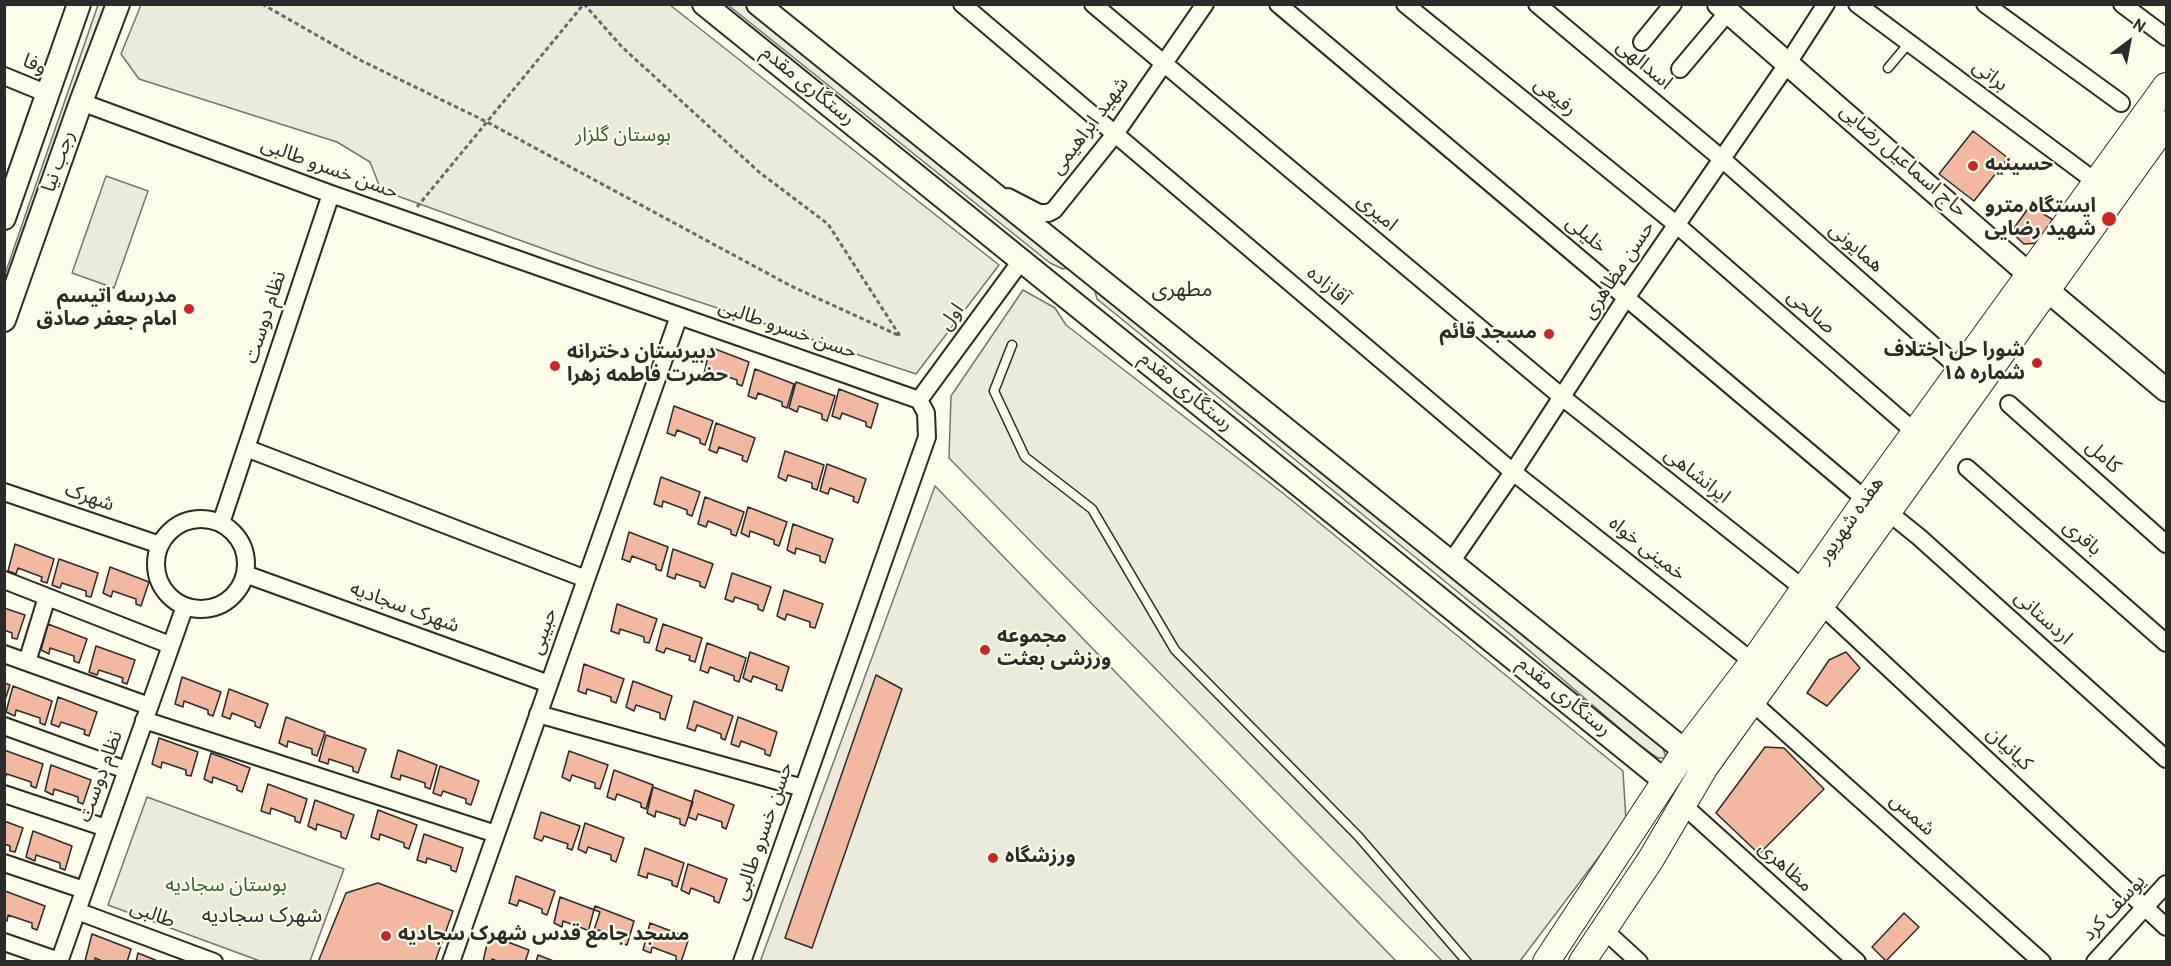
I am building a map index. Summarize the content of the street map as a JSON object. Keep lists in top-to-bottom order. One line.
{"streets":{"main road":["رستگاری مقدم","رجب نیا","حاج اسماعیل رضایی","هفده شهریور"],"street":["وفا","اسدالهی","براتی","رفیعی","شهید ابراهیمی","حسن خسرو طالبی","امیری","خلیلی","همایونی","حسن مظاهری","آقازاده","صالحی","نظام دوست","اول","کامل","ایرانشاهی","شهرک","باقری","خمینی خواه","شهرک سجادیه","اردستانی","حبیبی","کیانیان","شمس","مظاهری","یوسف کرد","طالبی"]},"crossings":[["وفا","رجب نیا"],["اسدالهی","همایونی"],["اسدالهی","حسن مظاهری"],["براتی","هفده شهریور"],["رستگاری مقدم","شهید ابراهیمی"],["رستگاری مقدم","حسن مظاهری"],["رستگاری مقدم","اول"],["رستگاری مقدم","هفده شهریور"],["رفیعی","حسن مظاهری"],["رفیعی","صالحی"],["شهید ابراهیمی","امیری"],["شهید ابراهیمی","آقازاده"],["رجب نیا","حسن خسرو طالبی"],["حاج اسماعیل رضایی","حسن مظاهری"],["حاج اسماعیل رضایی","هفده شهریور"],["حسن خسرو طالبی","نظام دوست"],["حسن خسرو طالبی","اول"],["حسن خسرو طالبی","حبیبی"],["امیری","حسن مظاهری"],["امیری","ایرانشاهی"],["خلیلی","حسن مظاهری"],["خلیلی","هفده شهریور"],["خلیلی","اردستانی"],["همایونی","حسن مظاهری"],["همایونی","هفده شهریور"],["حسن مظاهری","آقازاده"],["حسن مظاهری","صالحی"],["حسن مظاهری","ایرانشاهی"],["حسن مظاهری","خمینی خواه"],["آقازاده","خمینی خواه"],["صالحی","هفده شهریور"],["نظام دوست","شهرک"],["نظام دوست","شهرک سجادیه"],["نظام دوست","طالبی"],["ایرانشاهی","هفده شهریور"],["ایرانشاهی","کیانیان"],["شهرک","شهرک سجادیه"],["هفده شهریور","خمینی خواه"],["هفده شهریور","اردستانی"],["هفده شهریور","کیانیان"],["هفده شهریور","شمس"],["هفده شهریور","مظاهری"],["شهرک سجادیه","حبیبی"],["کیانیان","یوسف کرد"]],"districts":["مطهری","شهرک سجادیه"],"parks":["بوستان گلزار","بوستان سجادیه"],"places":["حسینیه","ایستگاه مترو شهید رضایی","مدرسه اتیسم امام جعفر صادق","مسجد قائم","شورا حل اختلاف شماره ۱۵","دبیرستان دخترانه حضرت فاطمه زهرا","مجموعه ورزشی بعثت","ورزشگاه","مسجد جامع قدس شهرک سجادیه"],"north":"top right"}
